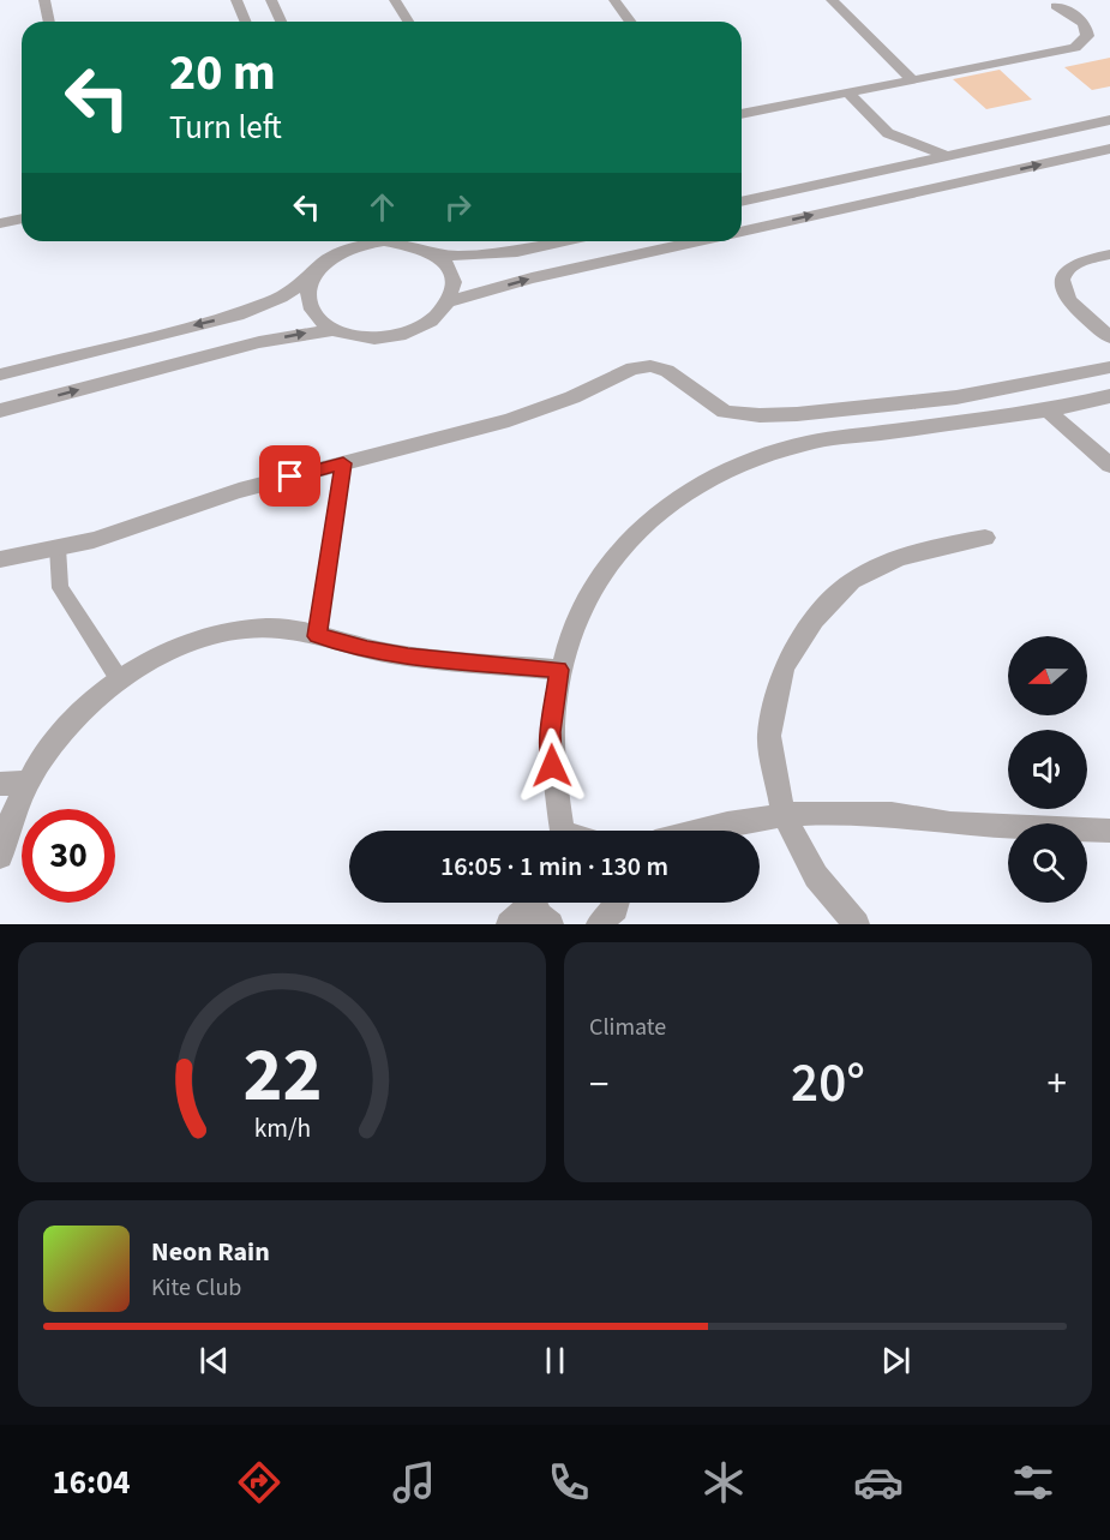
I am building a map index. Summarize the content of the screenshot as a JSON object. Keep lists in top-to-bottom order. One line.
{"north":"left","page":{"turn":["20 m","Turn left"],"limit":"30","trip":"16:05 · 1 min · 130 m","tile":"Climate","heat":["−","20°","+"],"song":["Neon Rain","Kite Club"],"tabs":"16:04","gauge":["22","km/h"]}}
